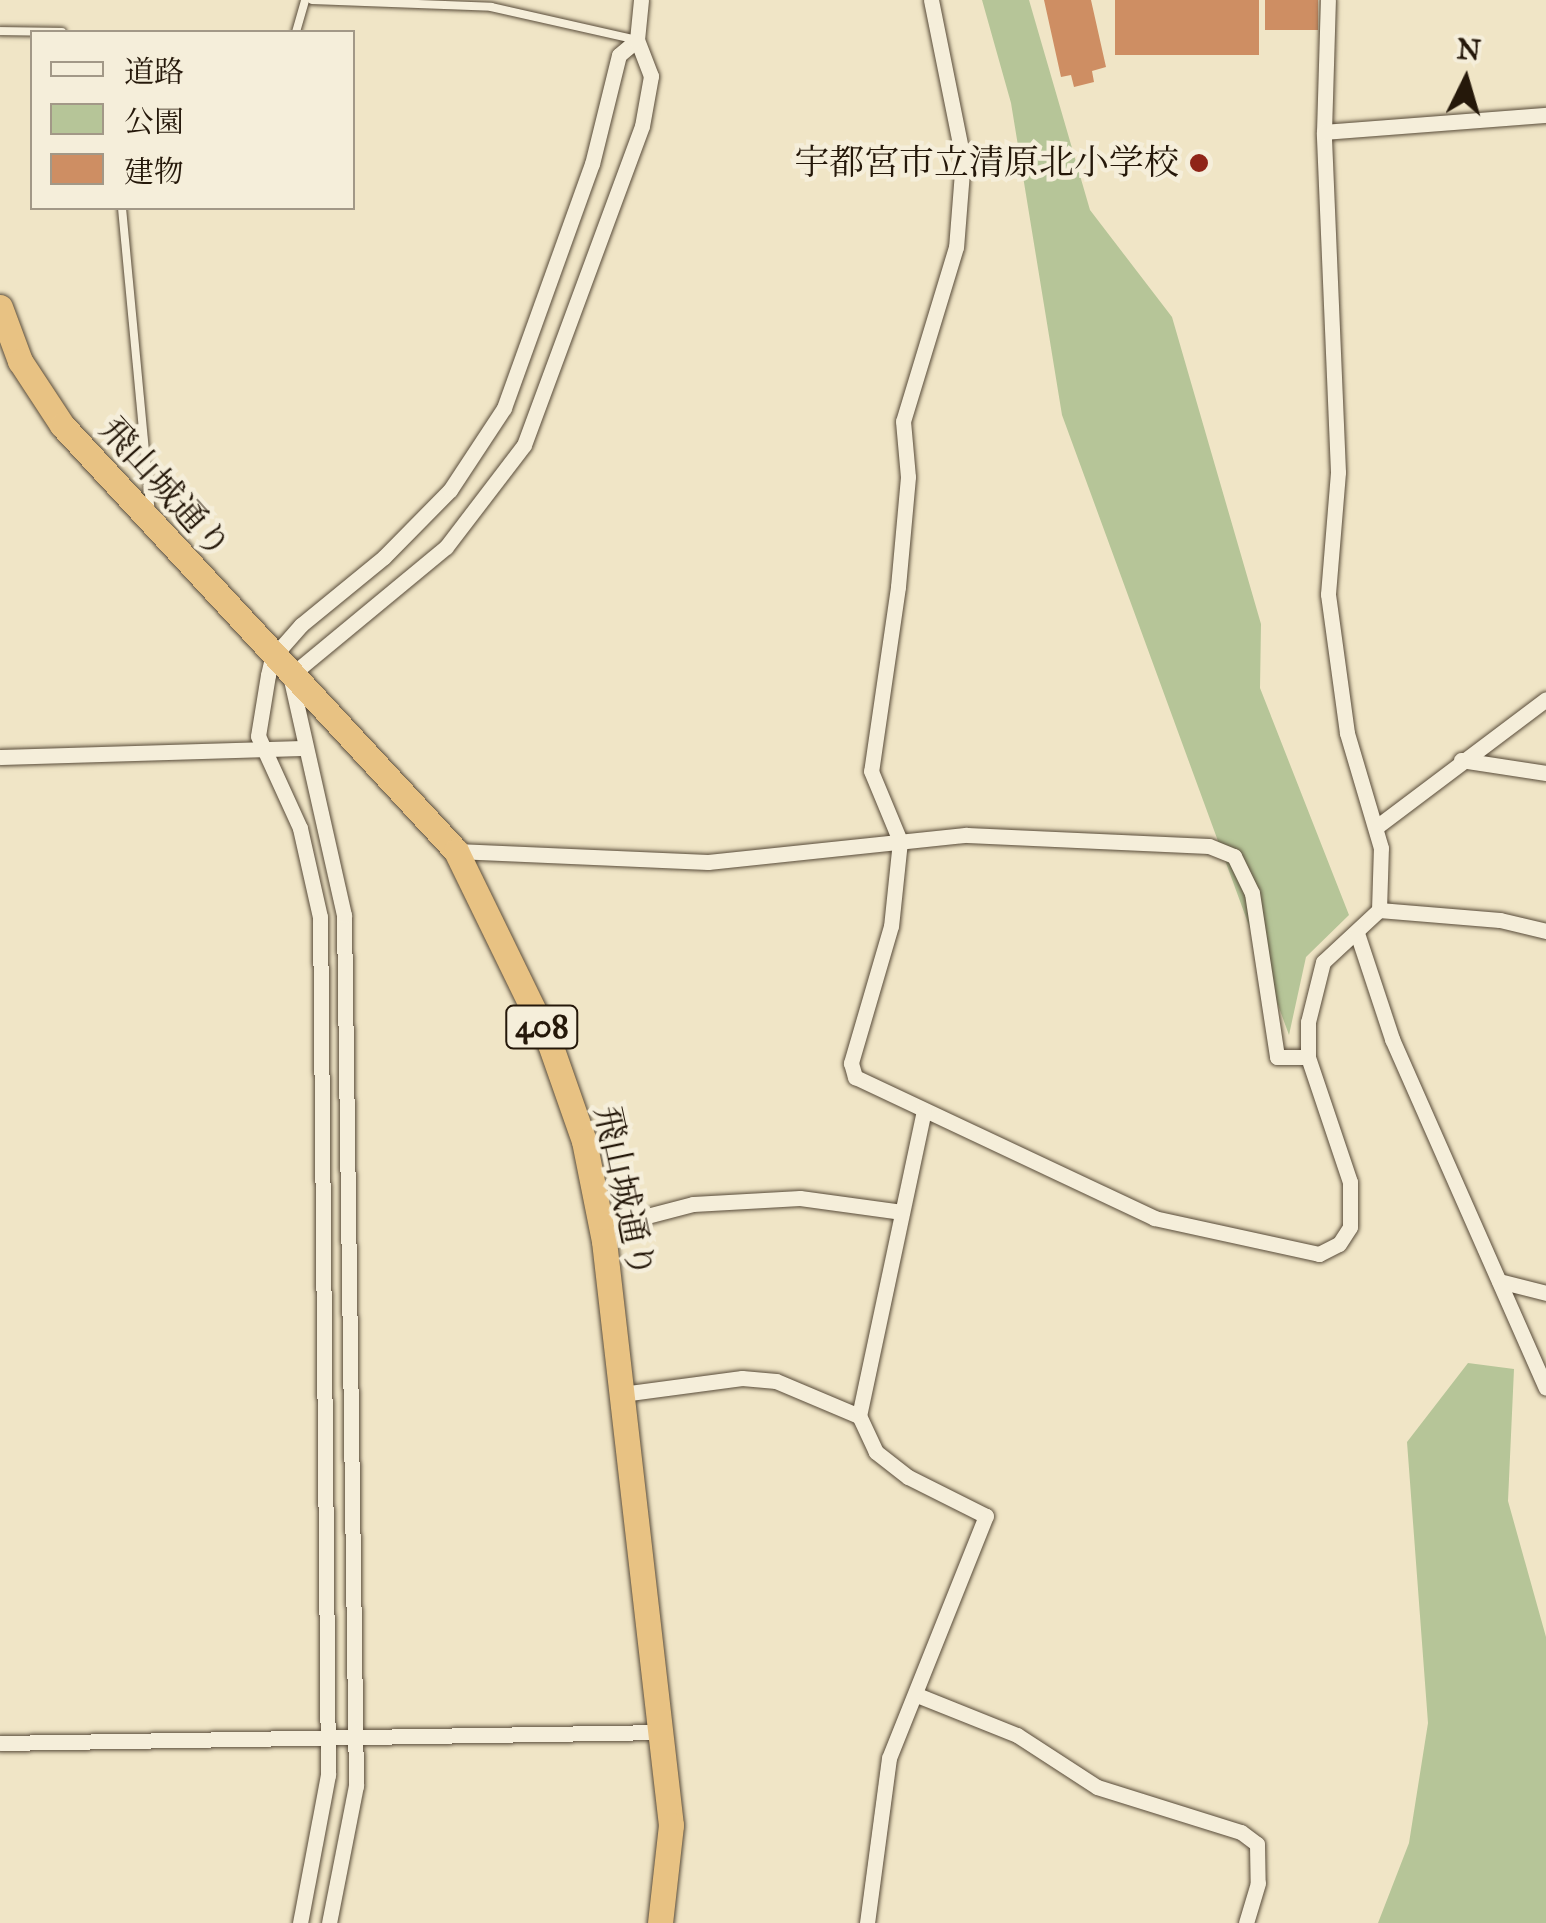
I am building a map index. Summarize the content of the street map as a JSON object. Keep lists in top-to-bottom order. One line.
{"streets":{"highway":["飛山城通り","408"]},"places":["宇都宮市立清原北小学校"],"legend":["道路","公園","建物"],"north":"top"}
